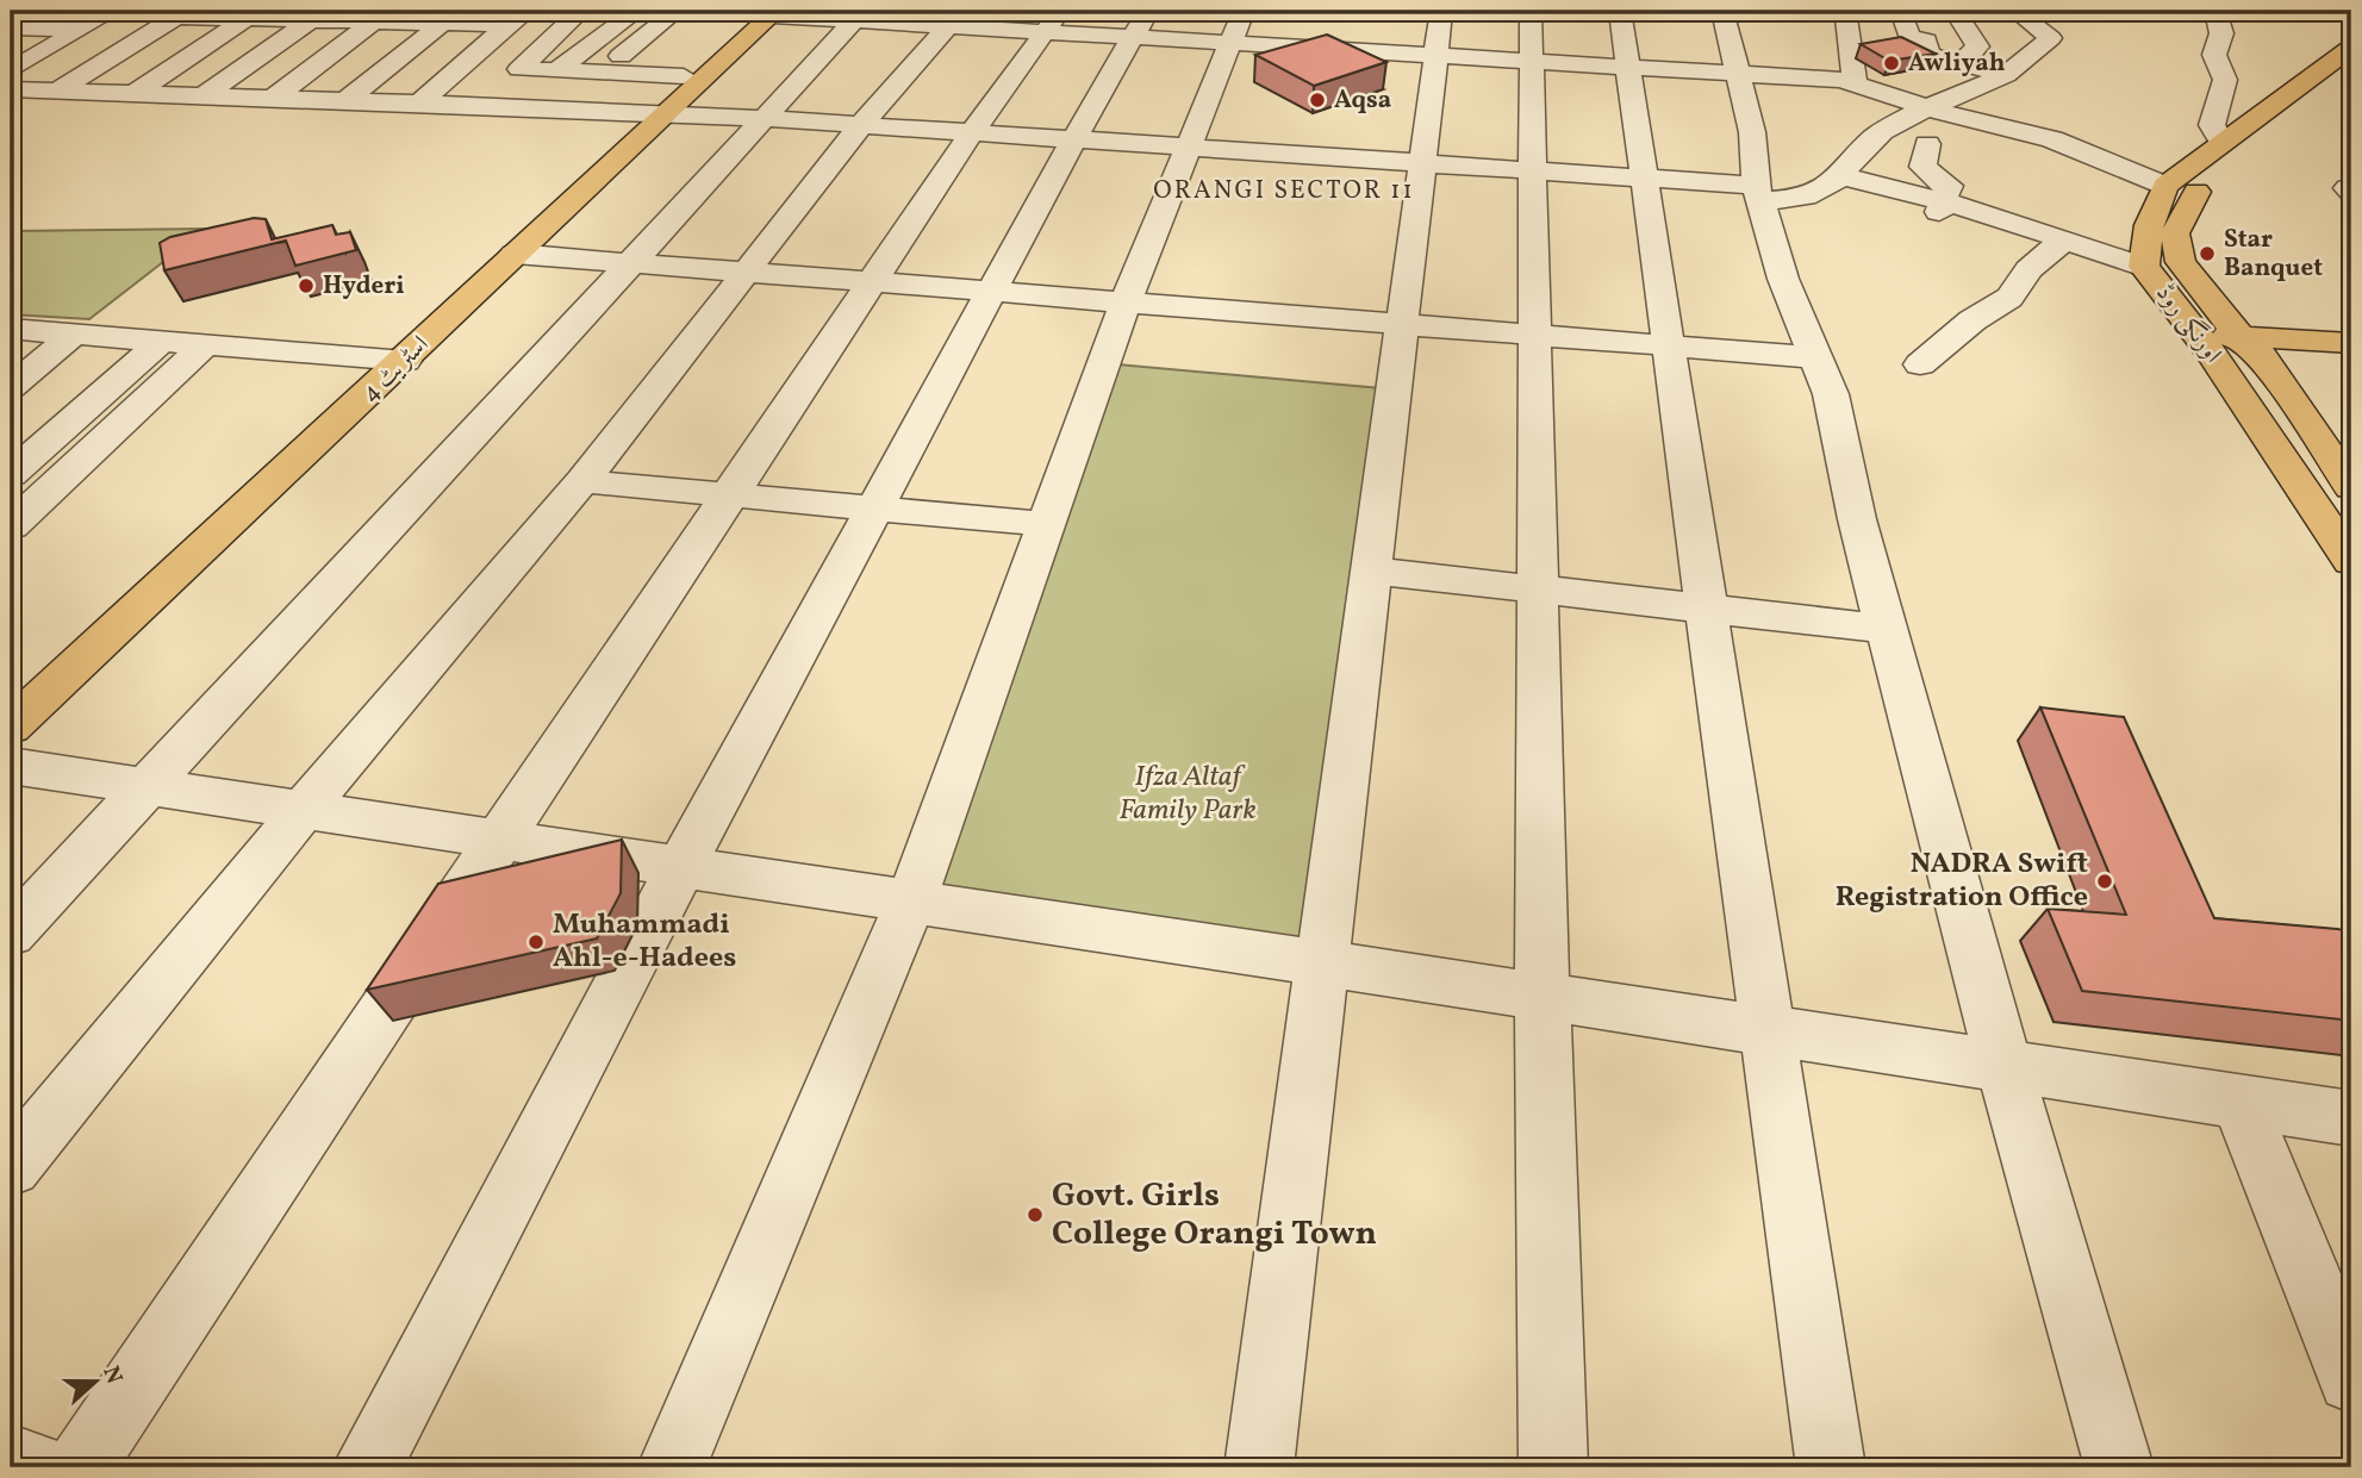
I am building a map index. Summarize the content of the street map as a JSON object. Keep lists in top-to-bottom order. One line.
{"streets":{"main road":["اورنگی روڈ","اسٹریٹ 4"]},"districts":["ORANGI SECTOR 11"],"parks":["Ifza Altaf Family Park"],"places":["Awliyah","Aqsa","Star Banquet","Hyderi","NADRA Swift Registration Office","Muhammadi Ahl-e-Hadees","Govt. Girls College Orangi Town"],"north":"right"}
